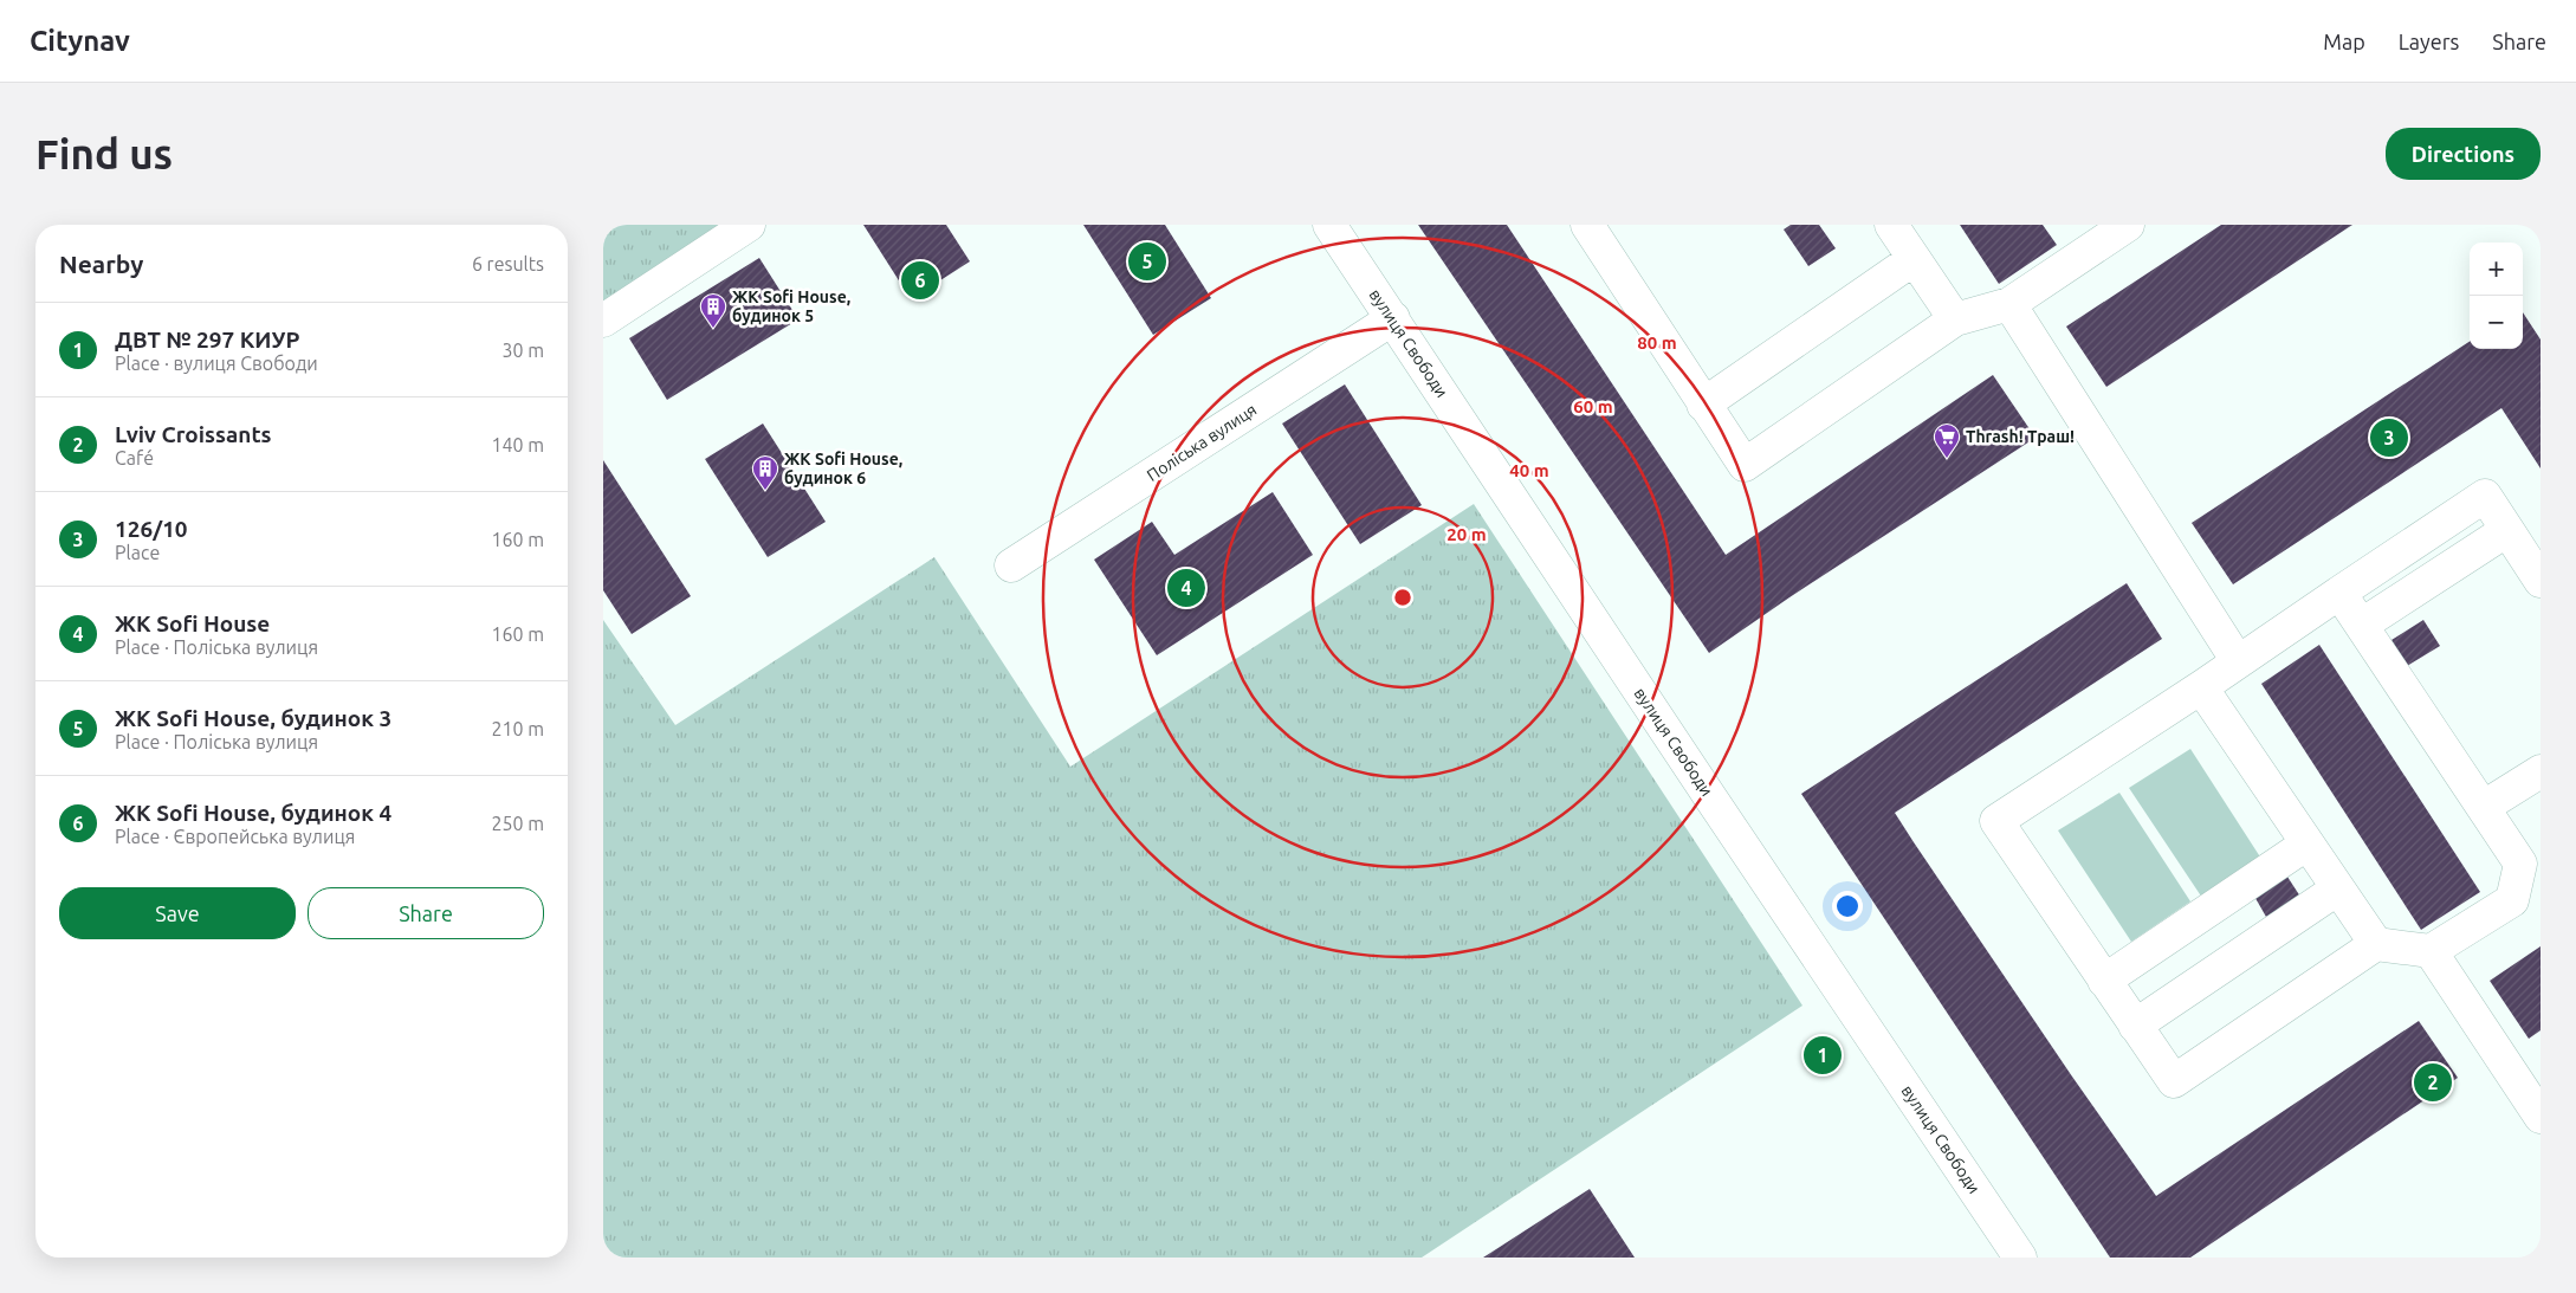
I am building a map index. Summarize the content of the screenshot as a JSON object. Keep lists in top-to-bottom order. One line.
{"streets":{"street":["вулиця Свободи","Поліська вулиця"]},"crossings":[["вулиця Свободи","Поліська вулиця"]],"places":{"building":["ЖК Sofi House, будинок 5","ЖК Sofi House, будинок 6"],"supermarket":["Thrash! Траш!"]},"page":{"header":"Citynav","nav":["Map","Layers","Share"],"buttons":["Directions",["Save","Share"]],"title":"Find us","heading":["Nearby","6 results"],"pins":["5","6","3","4","1","2"],"map_buttons":["+","−"],"list":[{"mark":"1","name":"ДВТ № 297 КИУР","note":"Place · вулиця Свободи","value":"30 m"},{"mark":"2","name":"Lviv Croissants","note":"Café","value":"140 m"},{"mark":"3","name":"126/10","note":"Place","value":"160 m"},{"mark":"4","name":"ЖК Sofi House","note":"Place · Поліська вулиця","value":"160 m"},{"mark":"5","name":"ЖК Sofi House, будинок 3","note":"Place · Поліська вулиця","value":"210 m"},{"mark":"6","name":"ЖК Sofi House, будинок 4","note":"Place · Європейська вулиця","value":"250 m"}]},"rings":["80 m","60 m","40 m","20 m"]}
